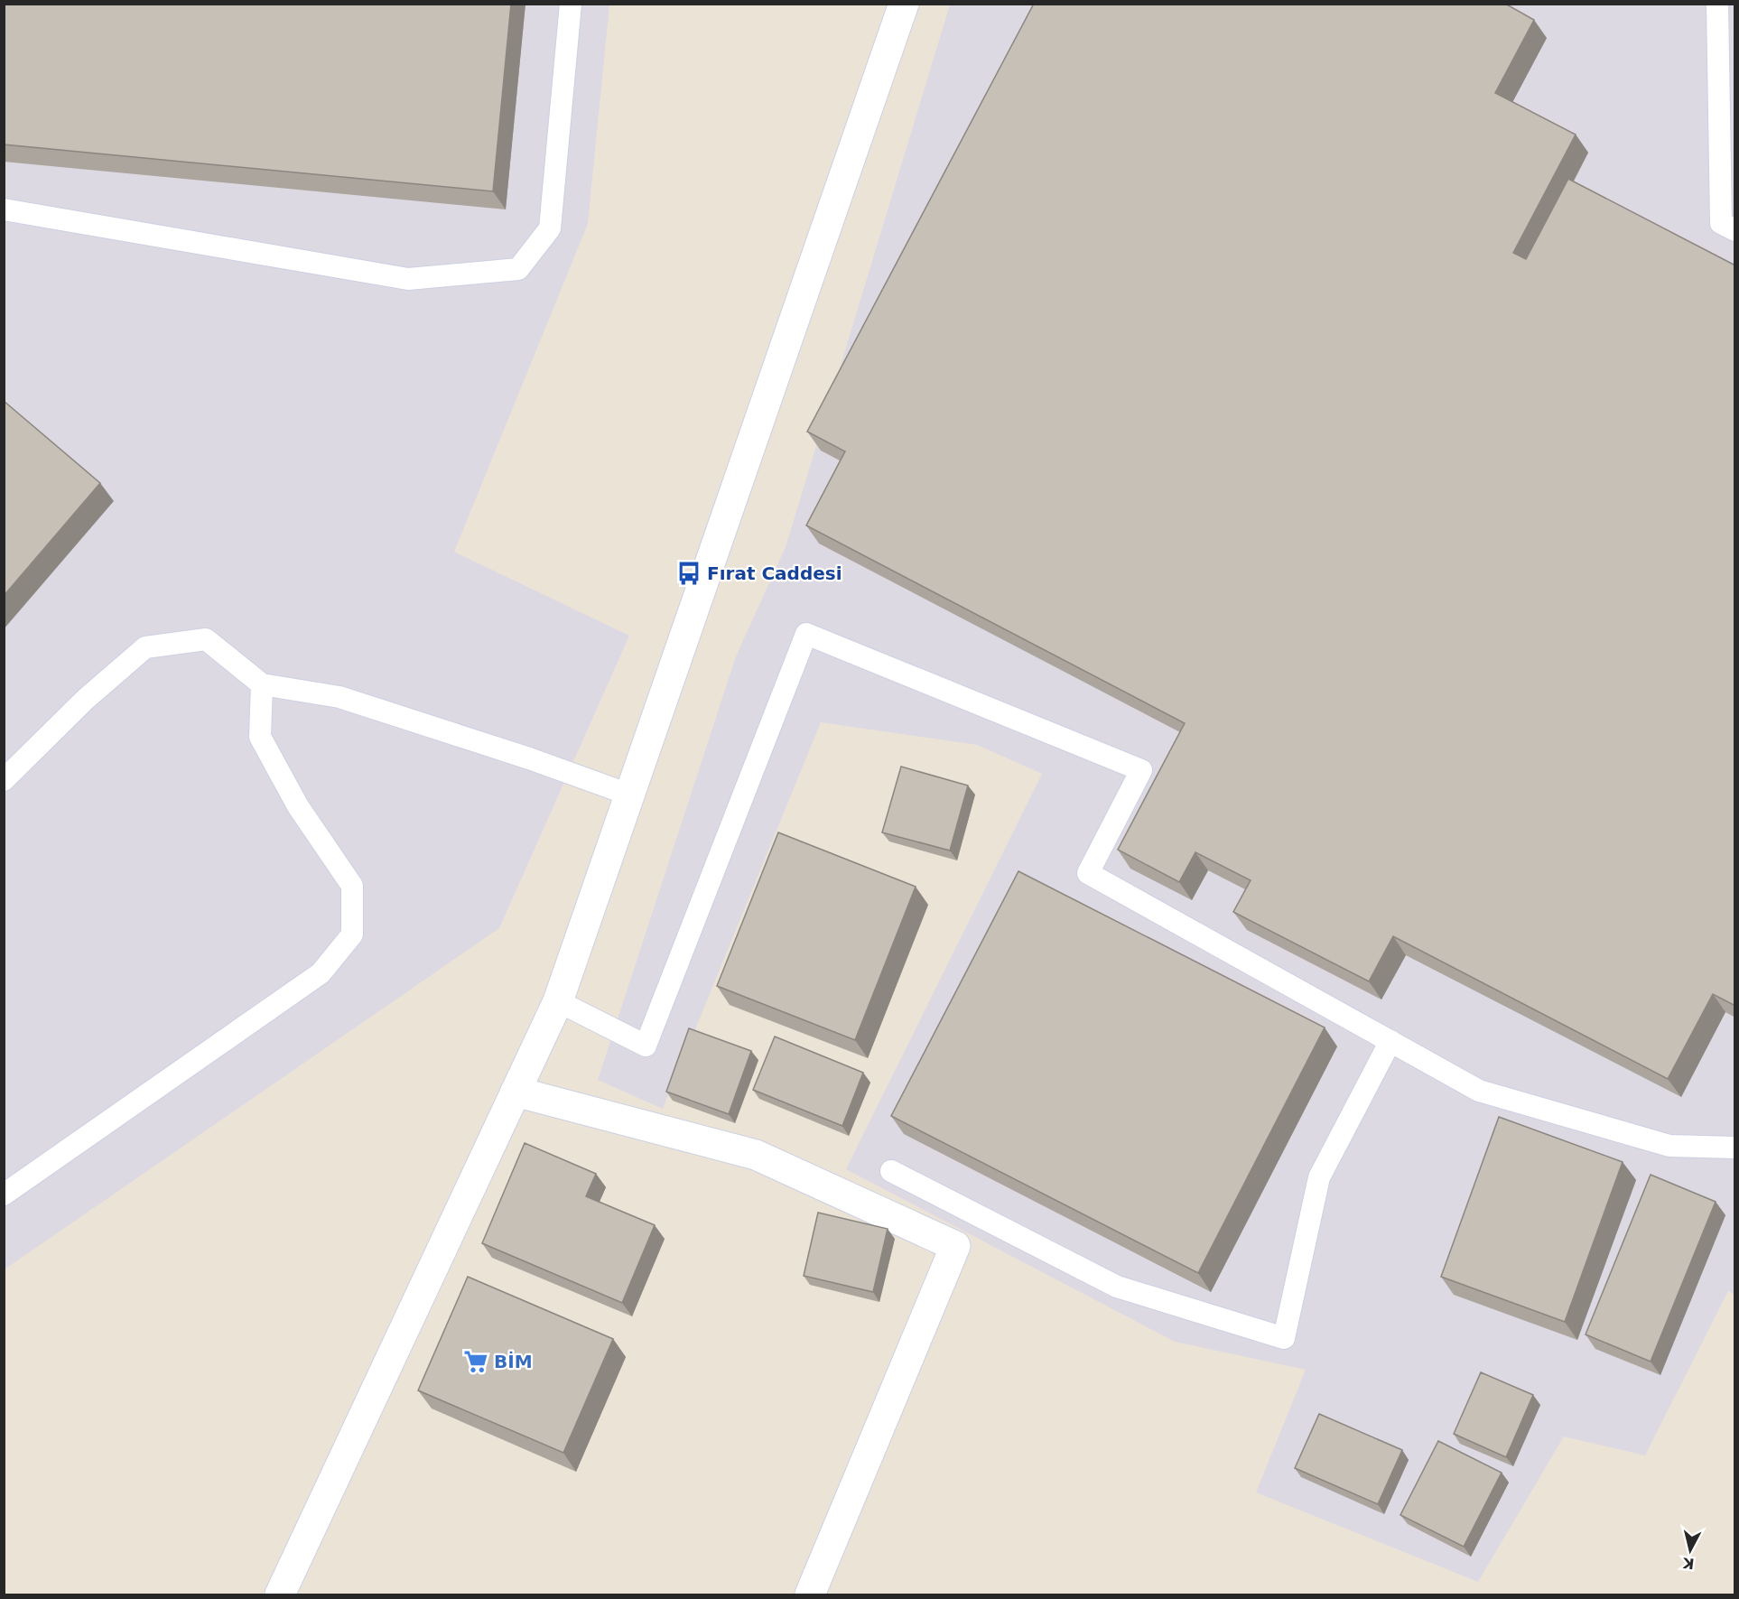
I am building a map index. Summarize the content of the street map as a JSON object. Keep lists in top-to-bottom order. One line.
{"places":{"bus stop":["Fırat Caddesi"],"supermarket":["BİM"]},"north":"bottom"}
